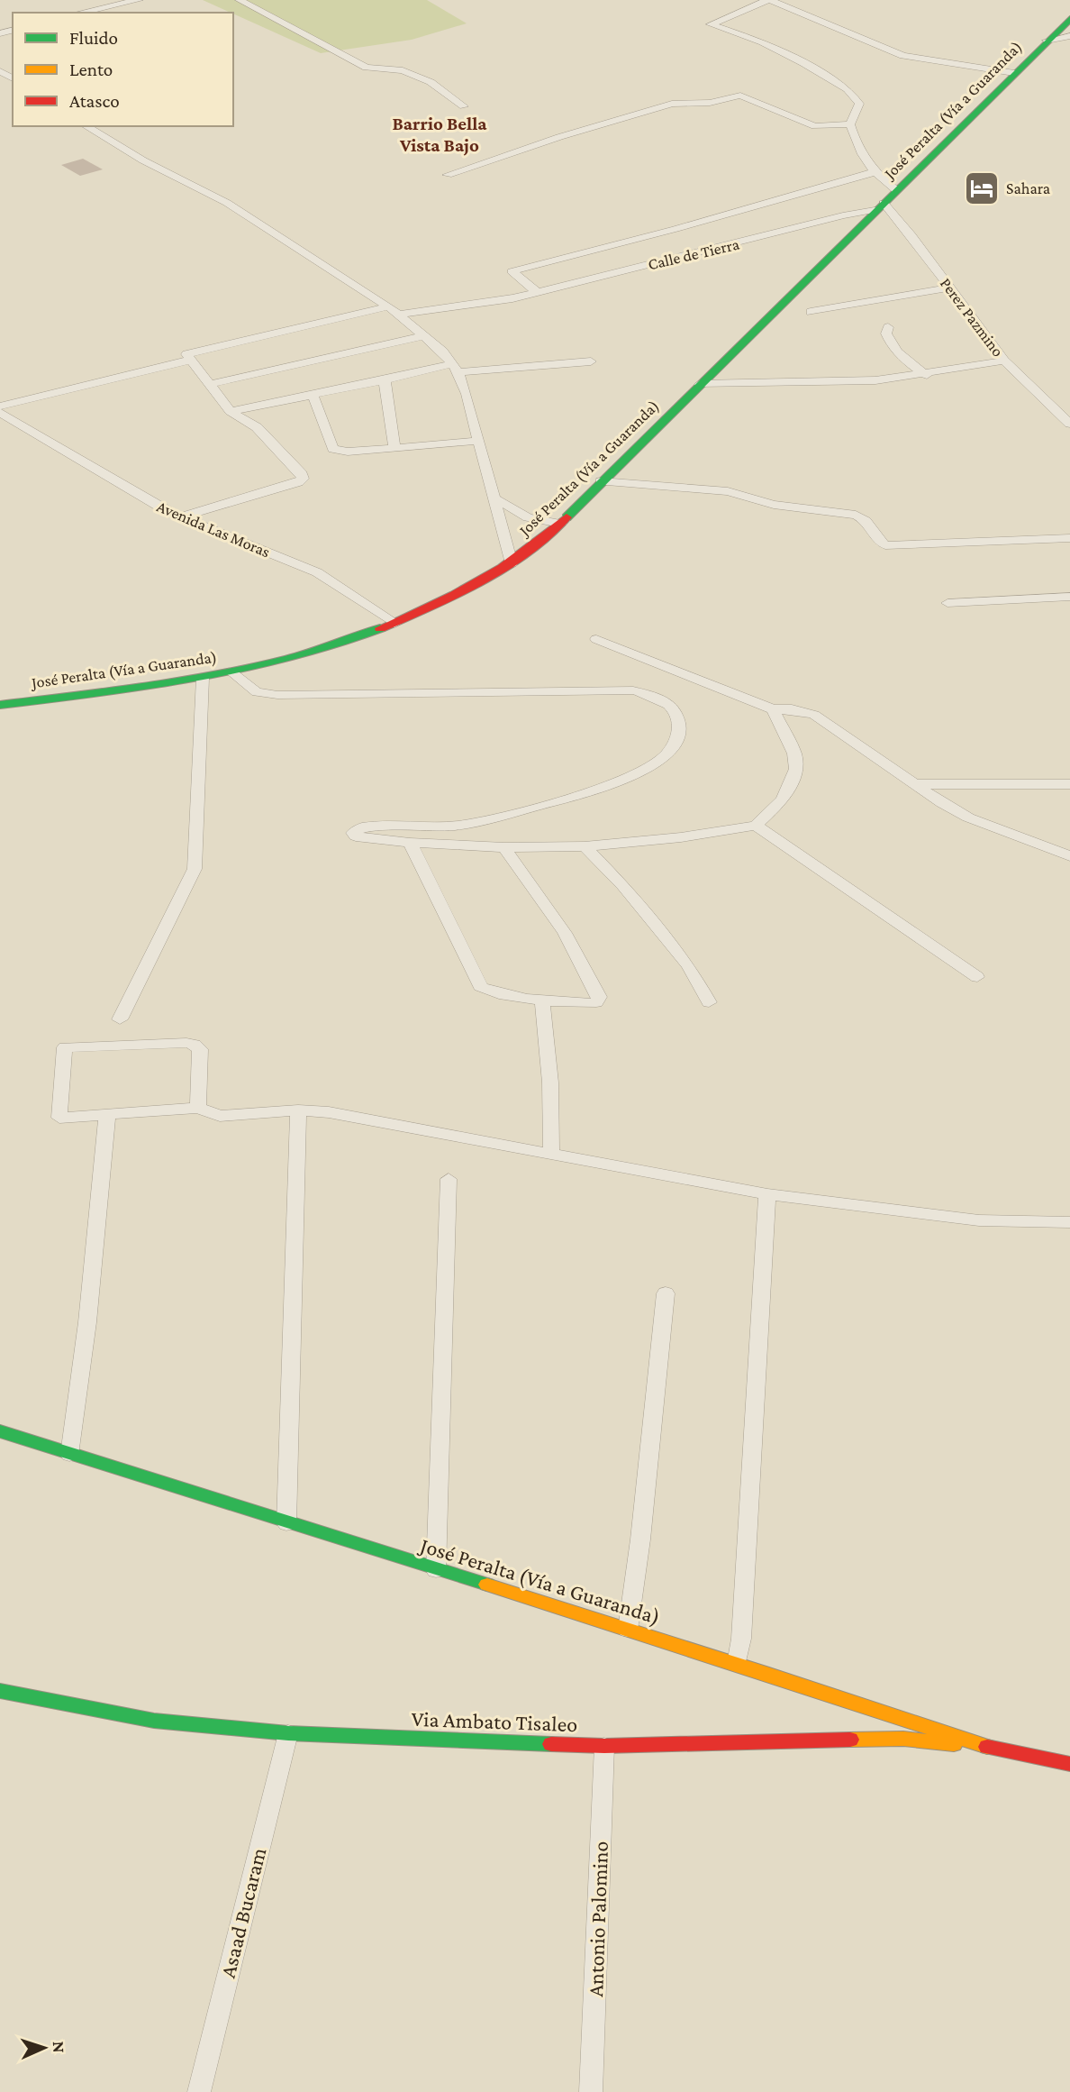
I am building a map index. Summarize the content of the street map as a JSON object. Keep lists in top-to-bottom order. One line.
{"streets":{"main road":["José Peralta (Vía a Guaranda)","Via Ambato Tisaleo"],"street":["Calle de Tierra","Perez Pazmino","Avenida Las Moras","Asaad Bucaram","Antonio Palomino"]},"crossings":[["José Peralta (Vía a Guaranda)","Calle de Tierra"],["José Peralta (Vía a Guaranda)","Perez Pazmino"],["José Peralta (Vía a Guaranda)","Avenida Las Moras"],["José Peralta (Vía a Guaranda)","Via Ambato Tisaleo"],["Calle de Tierra","Perez Pazmino"],["Via Ambato Tisaleo","Asaad Bucaram"],["Via Ambato Tisaleo","Antonio Palomino"]],"districts":["Barrio Bella Vista Bajo"],"places":{"hotel":["Sahara"]},"legend":["Fluido","Lento","Atasco"],"north":"right"}
